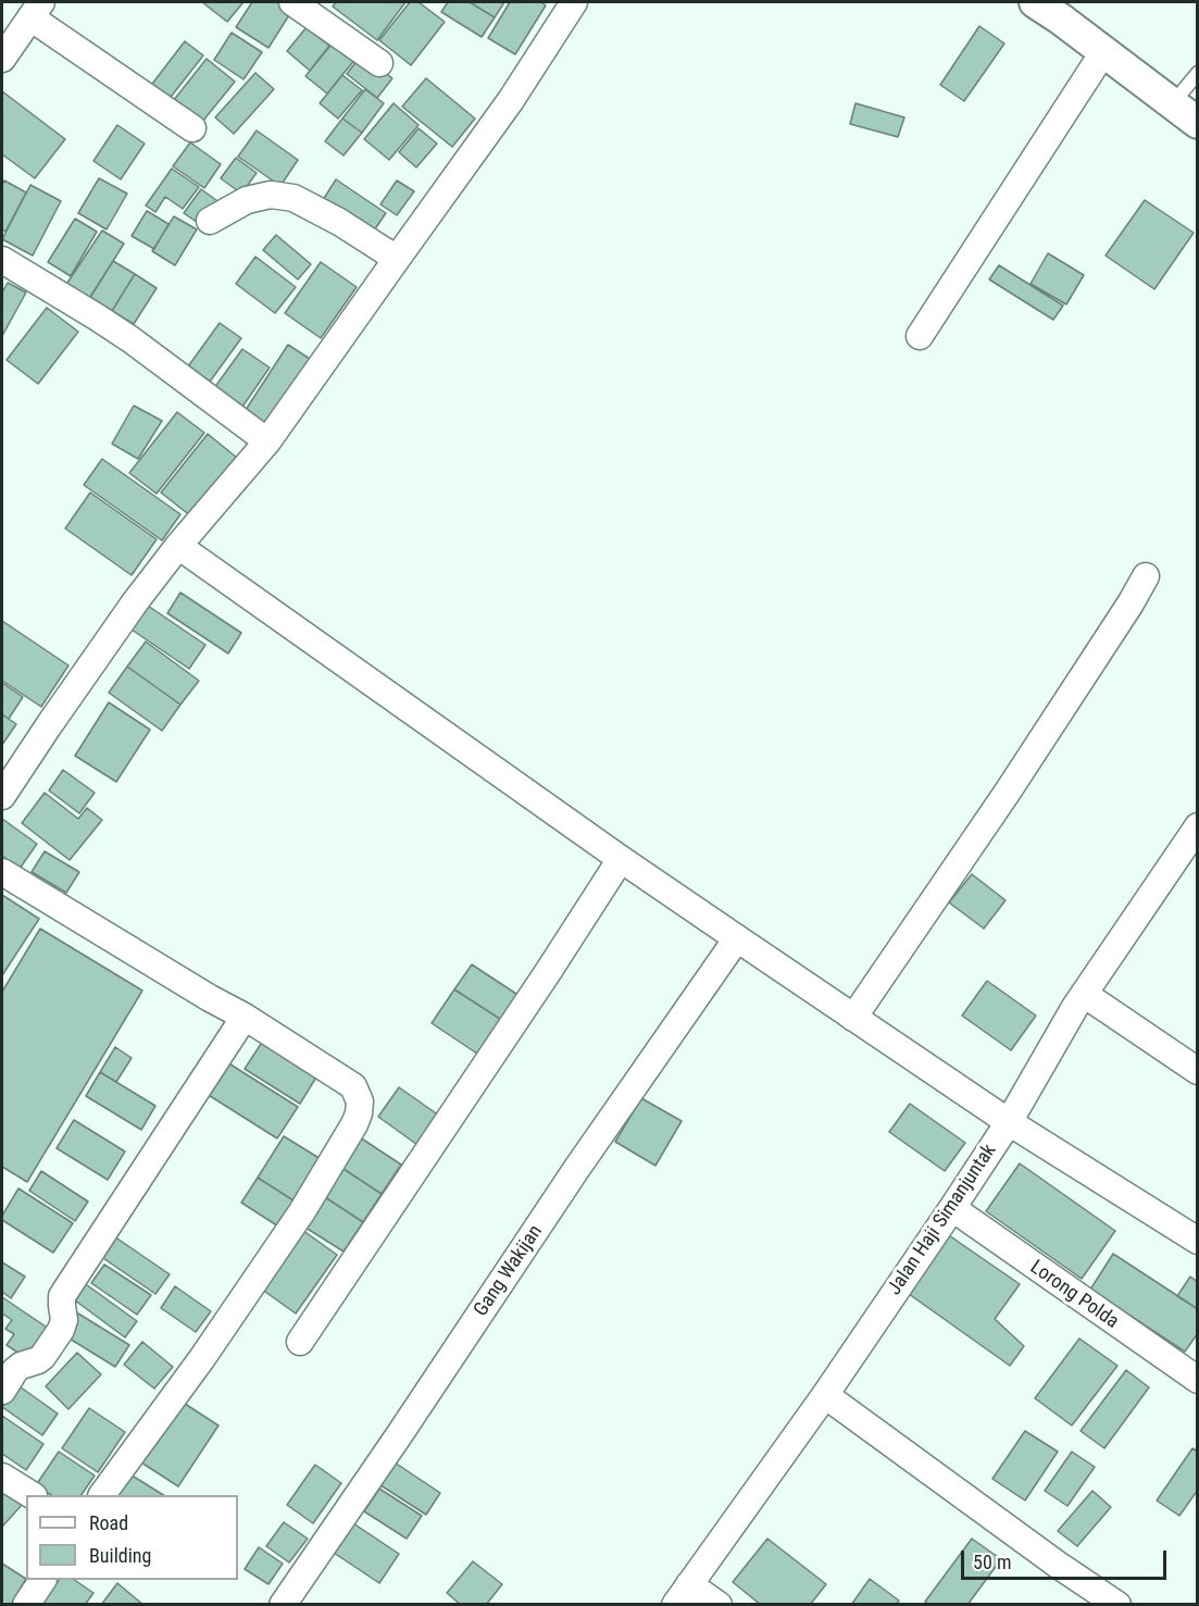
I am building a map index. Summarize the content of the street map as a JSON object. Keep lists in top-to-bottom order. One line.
{"streets":{"street":["Jalan Haji Simanjuntak","Gang Wakijan","Lorong Polda"]},"crossings":[["Jalan Haji Simanjuntak","Lorong Polda"]],"legend":["Road","Building"],"scale_bar":"50 m"}
